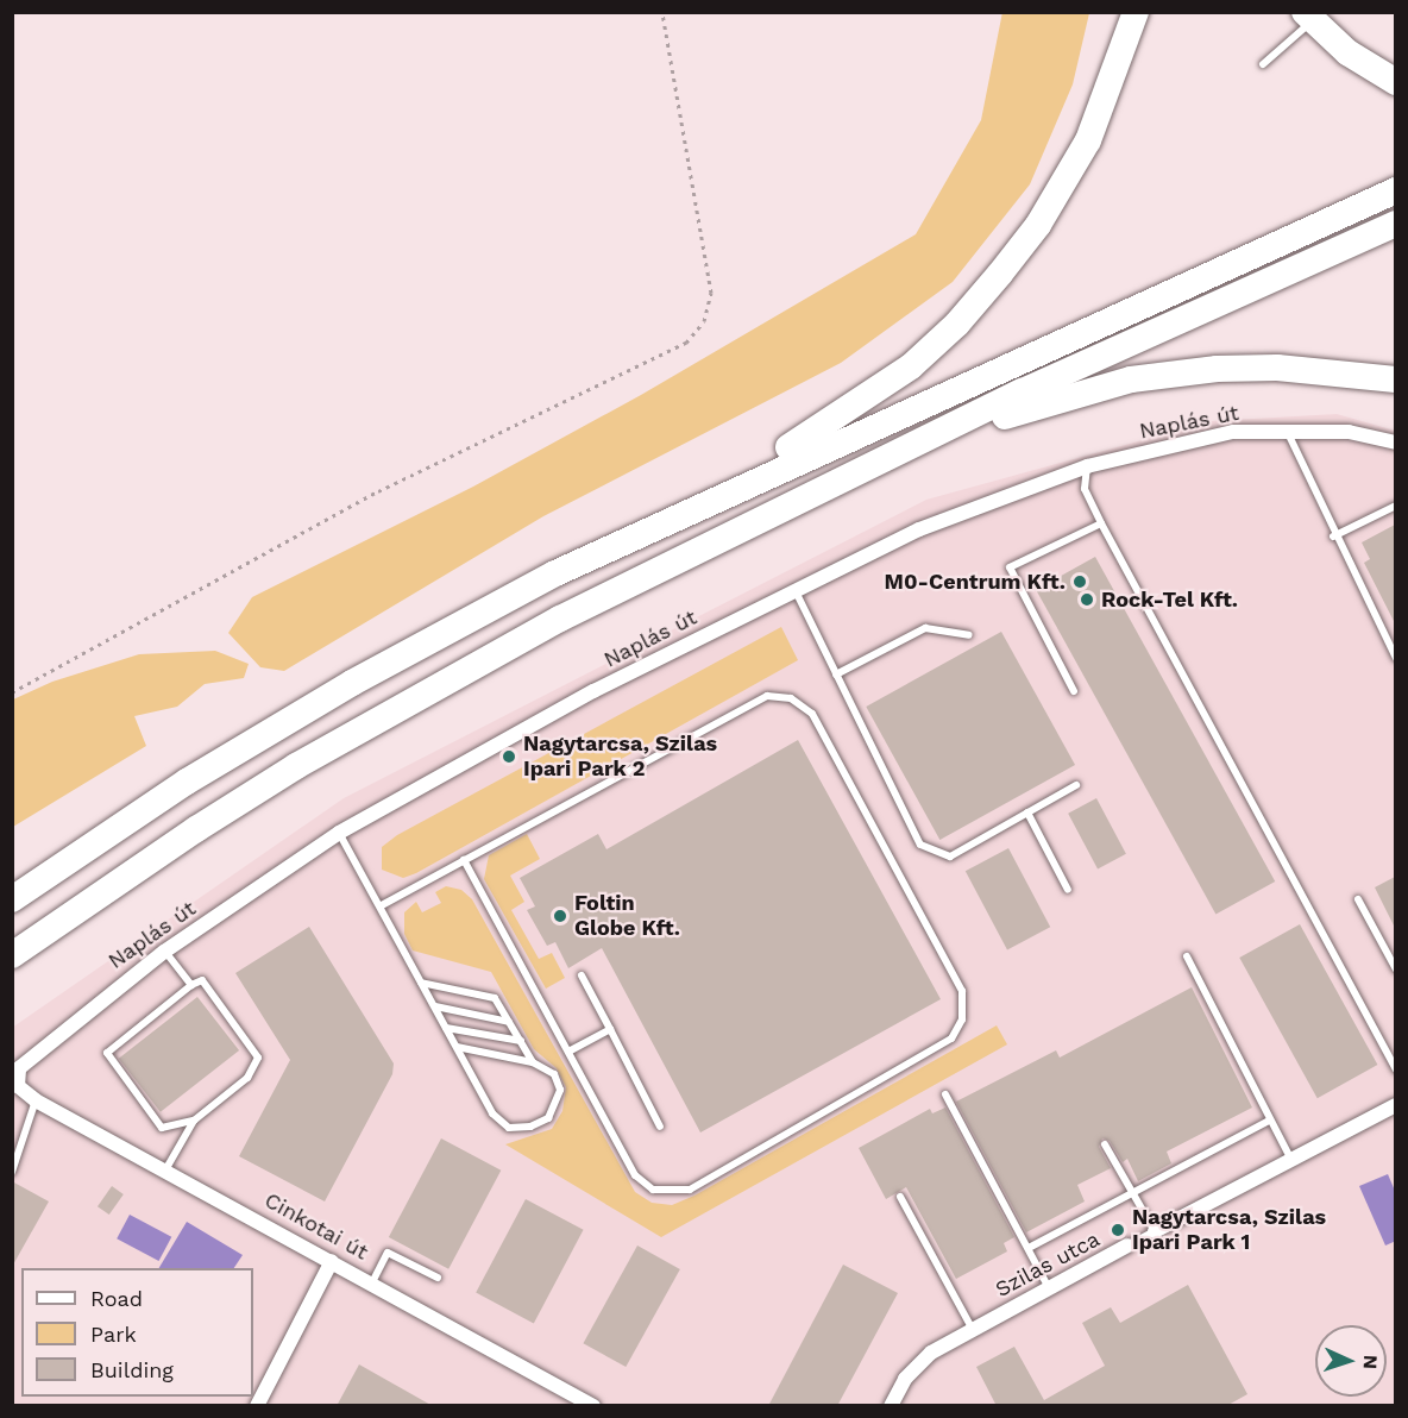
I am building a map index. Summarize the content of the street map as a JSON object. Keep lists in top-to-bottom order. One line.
{"streets":{"street":["Naplás út","Cinkotai út","Szilas utca"]},"crossings":[["Naplás út","Cinkotai út"]],"places":["M0-Centrum Kft.","Rock-Tel Kft.","Nagytarcsa, Szilas Ipari Park 2","Foltin Globe Kft.","Nagytarcsa, Szilas Ipari Park 1"],"legend":["Road","Park","Building"],"north":"right"}
